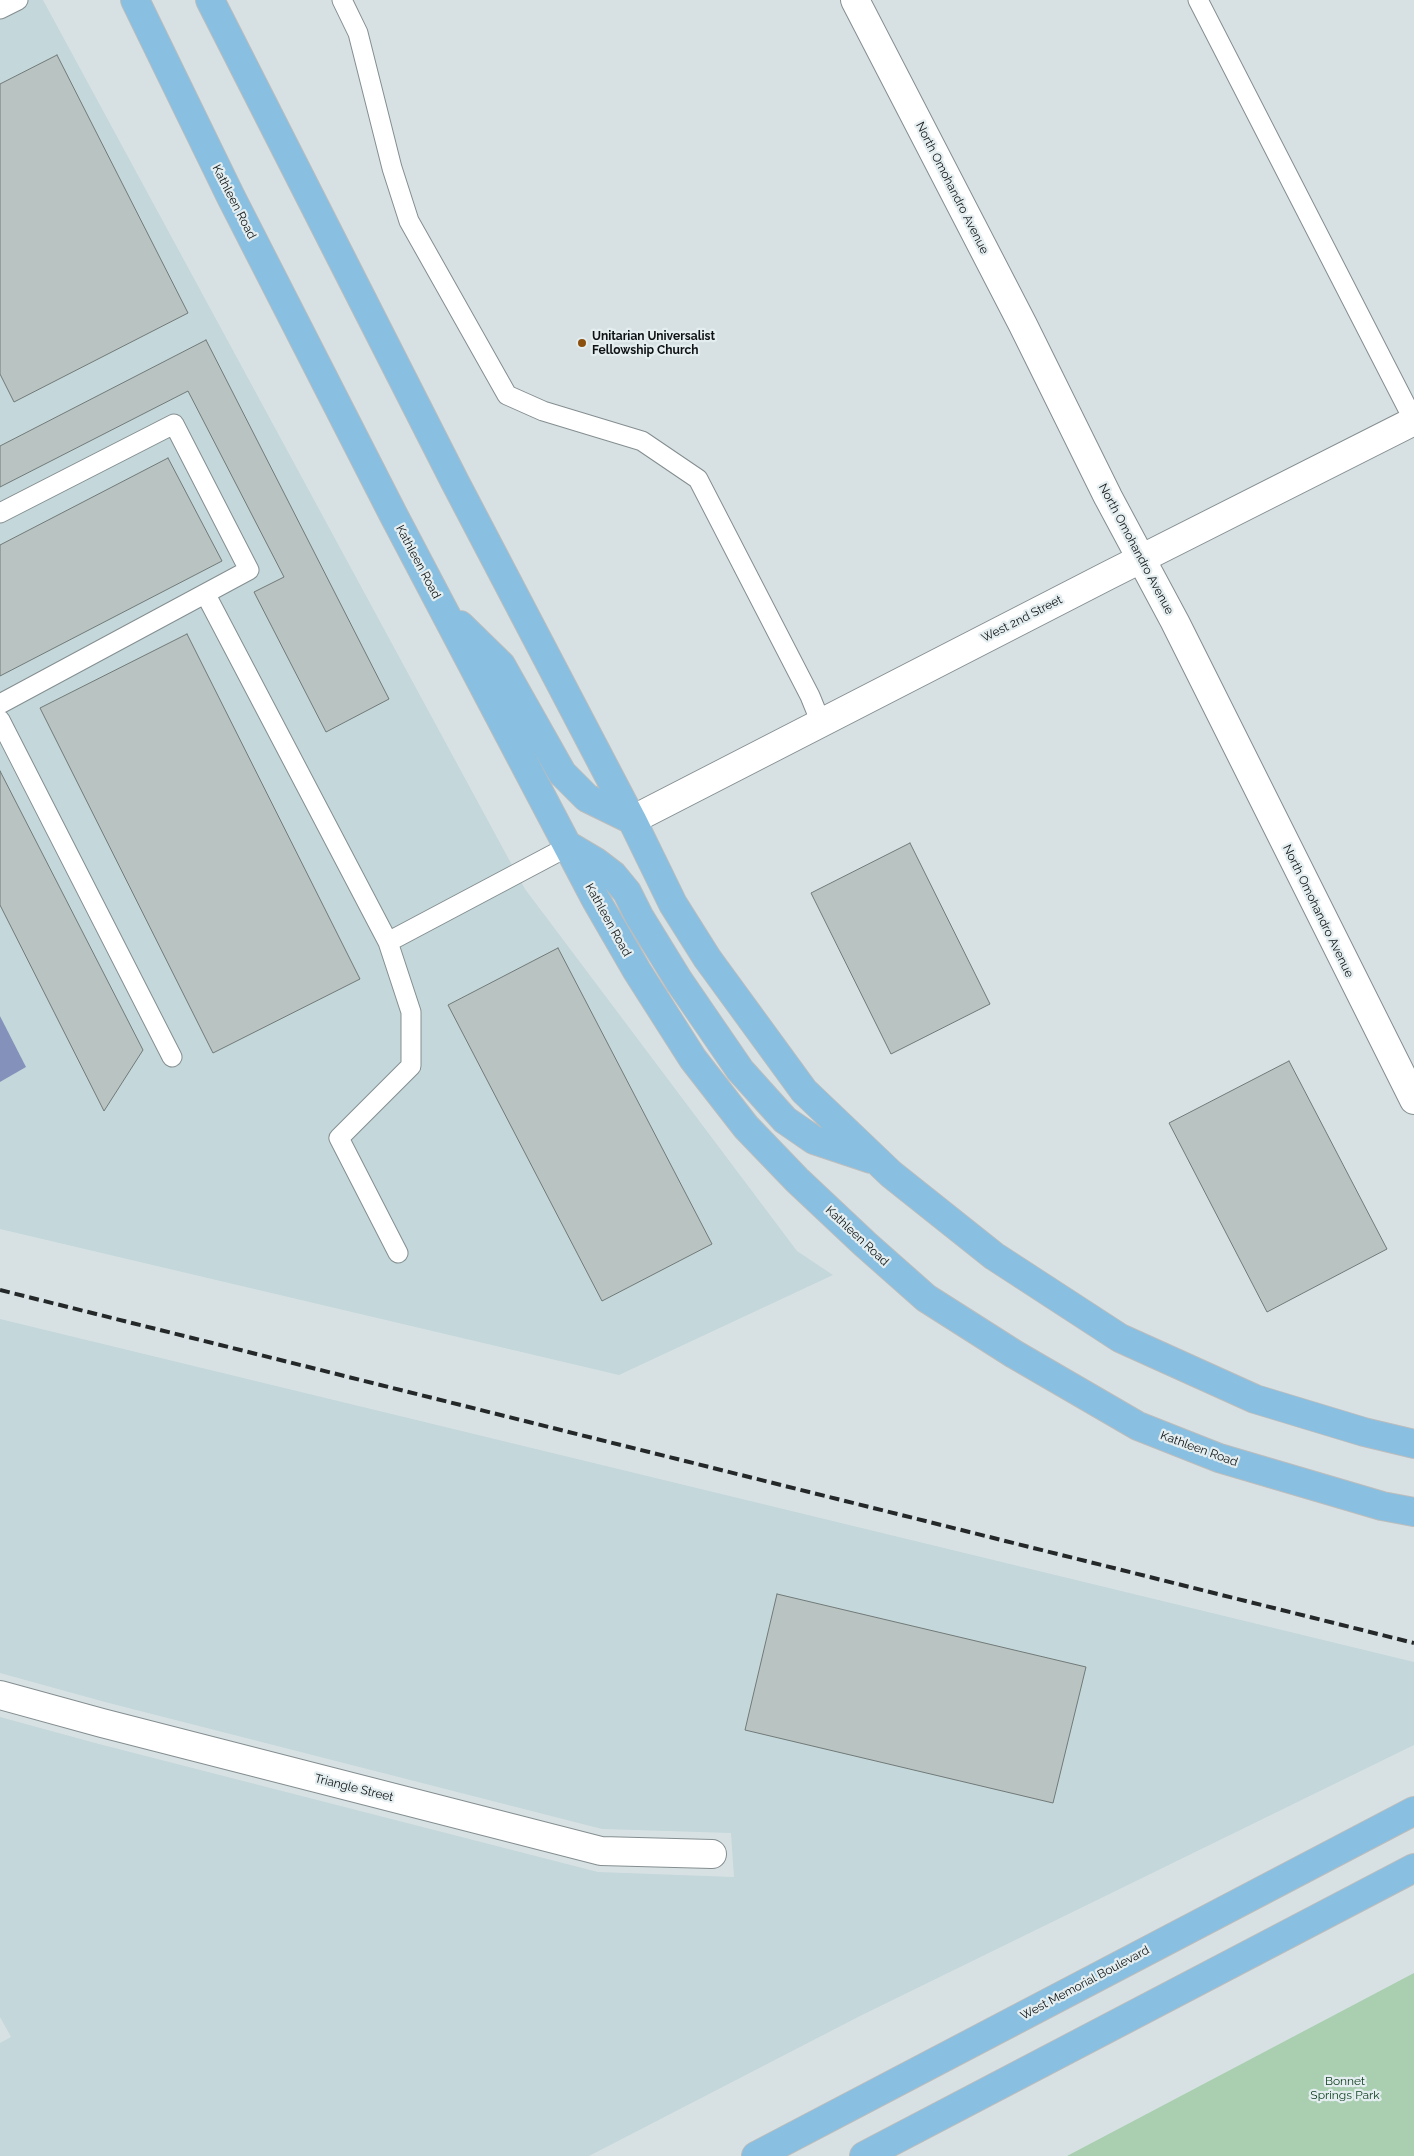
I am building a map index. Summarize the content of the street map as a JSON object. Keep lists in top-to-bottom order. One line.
{"streets":{"main road":["Kathleen Road","West Memorial Boulevard"],"street":["North Omohandro Avenue","West 2nd Street","Triangle Street"]},"crossings":[["North Omohandro Avenue","West 2nd Street"]],"parks":["Bonnet Springs Park"],"places":["Unitarian Universalist Fellowship Church"]}
